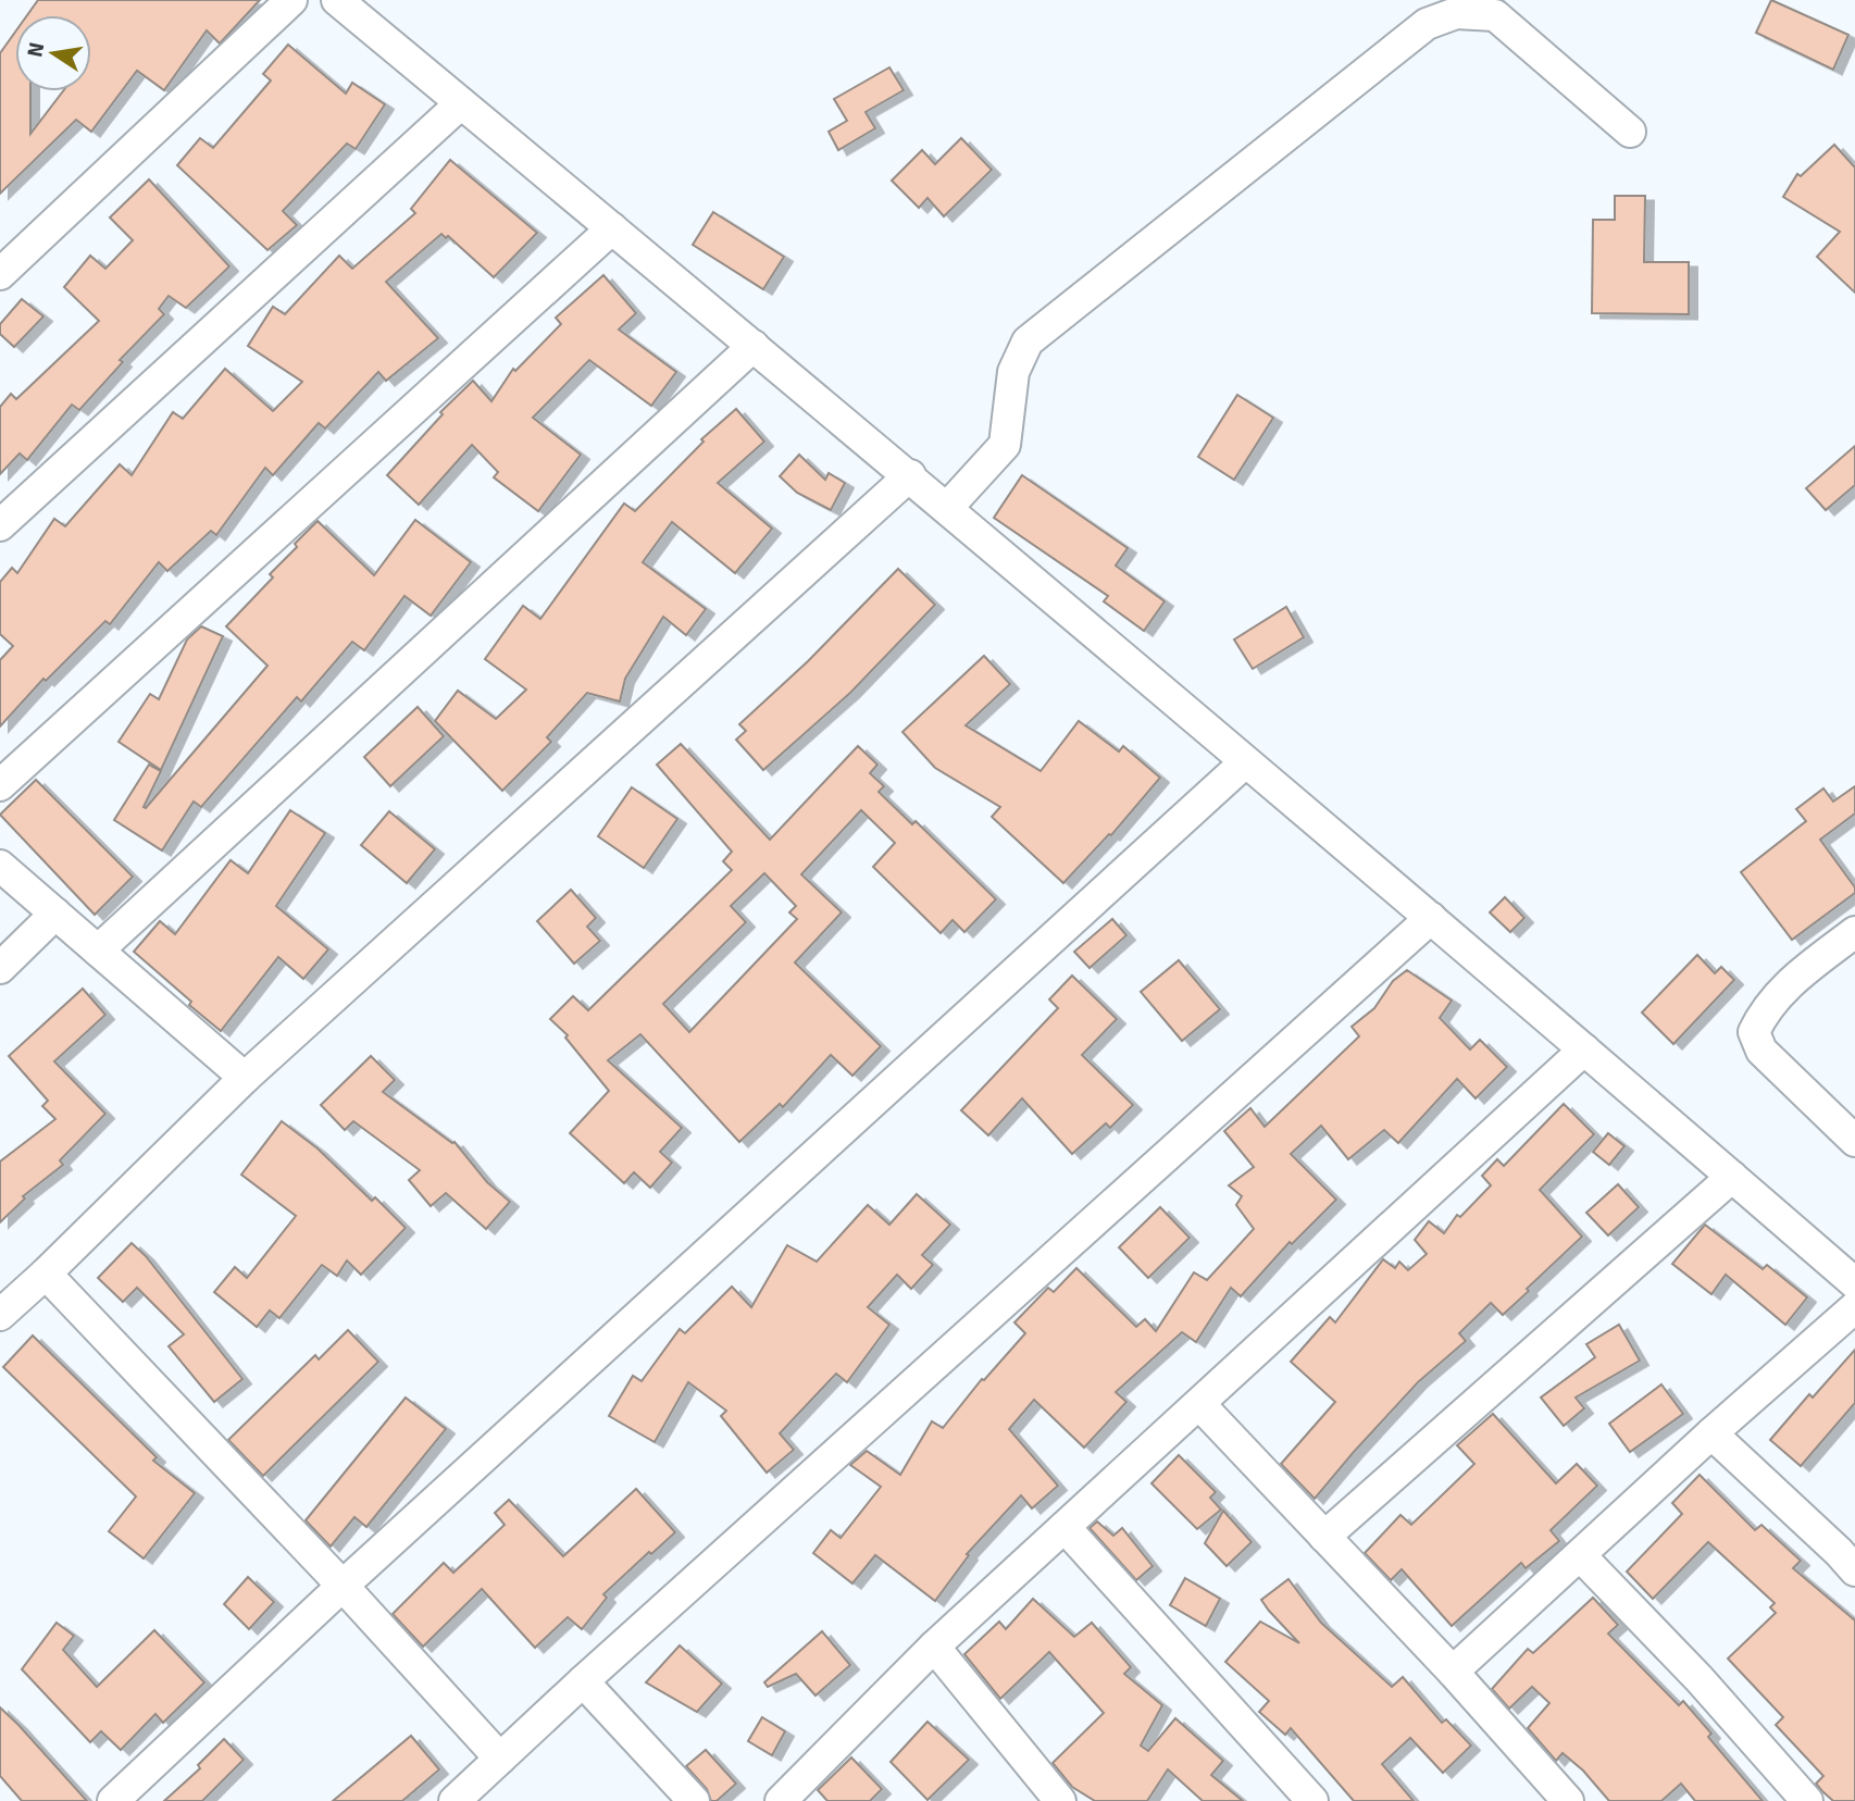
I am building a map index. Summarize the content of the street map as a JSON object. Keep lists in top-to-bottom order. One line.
{"north":"left"}
